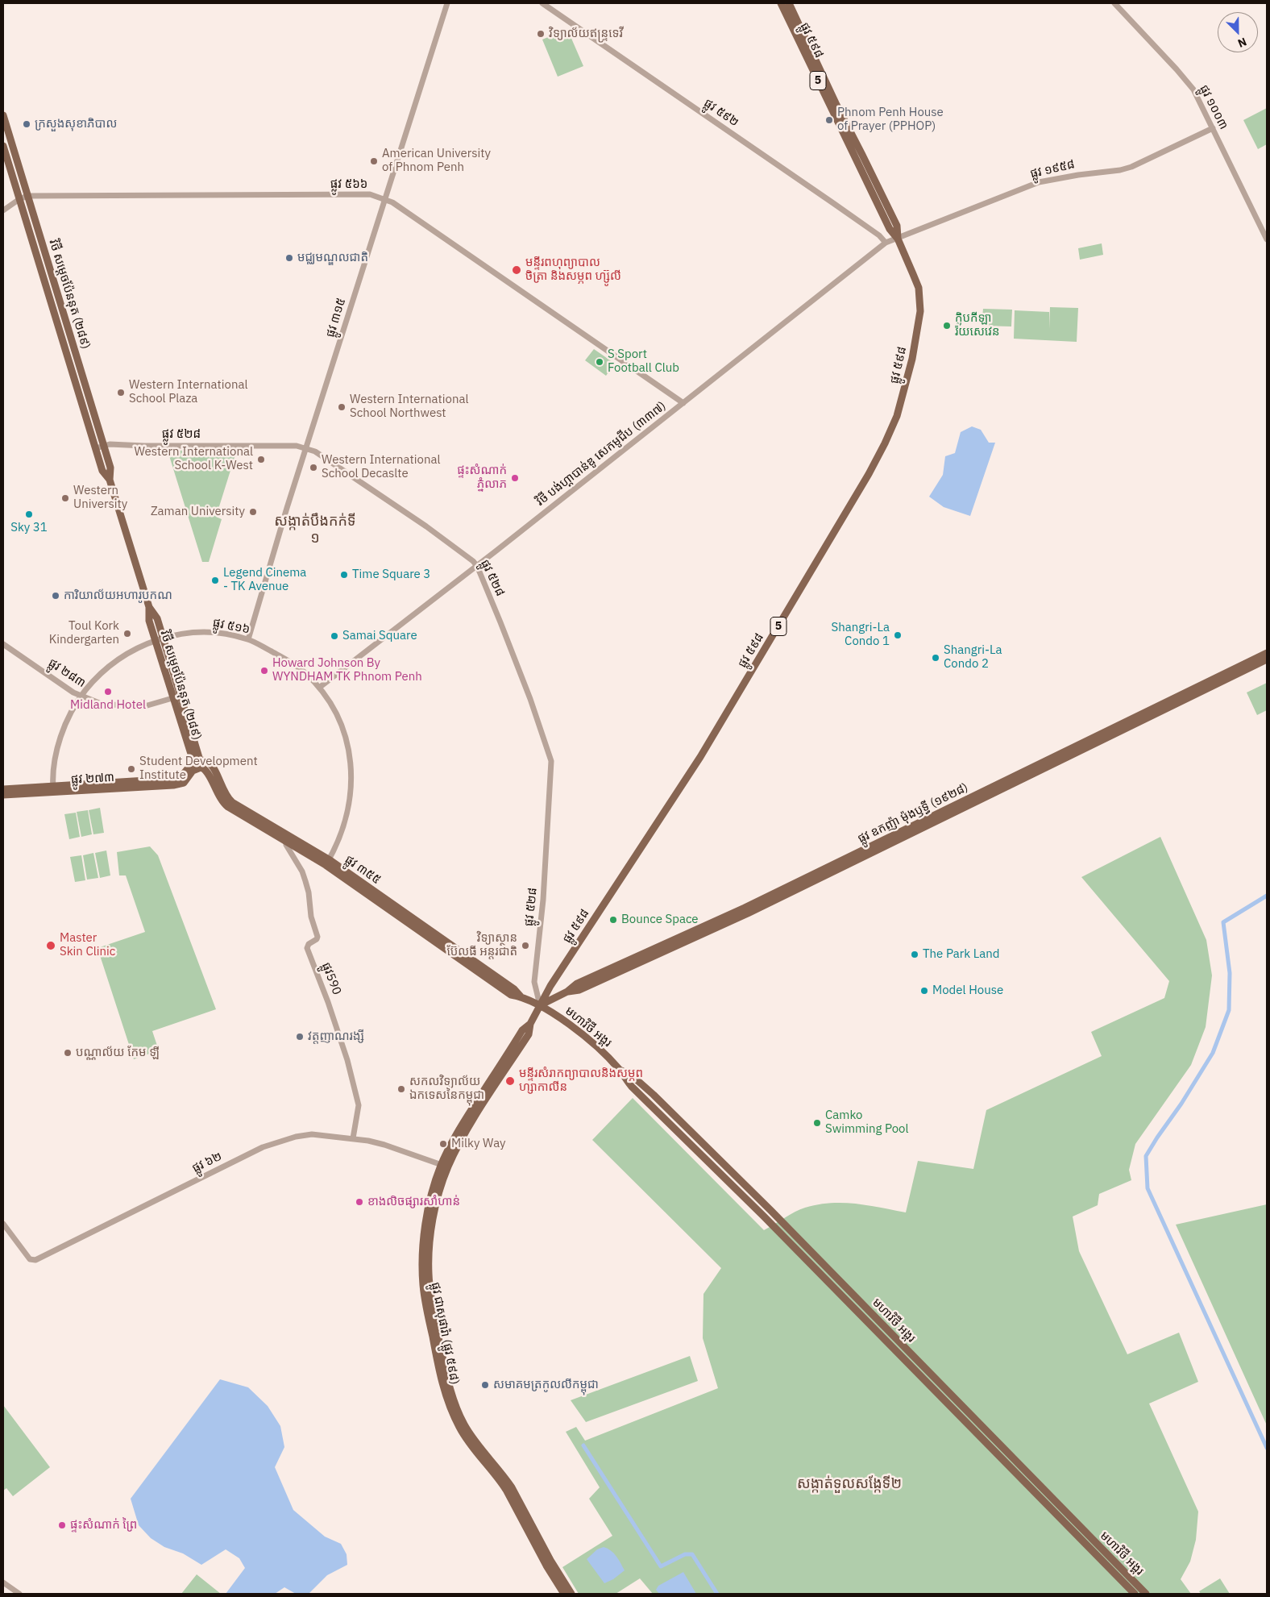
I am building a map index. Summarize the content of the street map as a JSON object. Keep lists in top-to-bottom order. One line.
{"streets":{"main road":["ផ្លូវ ៥៩៨","5","វិថី សម្តេចប៉ែននុត (២៨៩)","ផ្លូវ ២៧៣","ផ្លូវ ឧកញ៉ា ម៉ុងឫទ្ធី (១៩២៨)","ផ្លូវ ៣៥៥","មហាវិថី អង្គរ","ផ្លូវ ជាសុផារ៉ា (ផ្លូវ ៥៩៨)"],"street":["ផ្លូវ ១០០៣","ផ្លូវ ៥៩២","ផ្លូវ ១៩៥៨","ផ្លូវ ៥៦៦","ផ្លូវ ៣១៥","ផ្លូវ ៥២៨","វិថី បង់ហ្គាបាន់ឌូ សេកមូជីប (៣៣៧)","ផ្លូវ ៥១៦","ផ្លូវ ២៨៣","ផ្លូវ590","ផ្លូវ ៦២"]},"crossings":[["ផ្លូវ ៥៩៨","ផ្លូវ ១៩៥៨"],["ផ្លូវ ៥៩៨","ផ្លូវ ៥២៨"],["ផ្លូវ ៥៩៨","វិថី បង់ហ្គាបាន់ឌូ សេកមូជីប (៣៣៧)"],["ផ្លូវ ៥៩៨","ផ្លូវ ឧកញ៉ា ម៉ុងឫទ្ធី (១៩២៨)"],["ផ្លូវ ៥៩៨","ផ្លូវ ៣៥៥"],["ផ្លូវ ៥៩៨","មហាវិថី អង្គរ"],["ផ្លូវ ៥៩៨","ផ្លូវ ជាសុផារ៉ា (ផ្លូវ ៥៩៨)"],["ផ្លូវ ១០០៣","ផ្លូវ ១៩៥៨"],["ផ្លូវ ៥៩២","វិថី បង់ហ្គាបាន់ឌូ សេកមូជីប (៣៣៧)"],["ផ្លូវ ១៩៥៨","វិថី បង់ហ្គាបាន់ឌូ សេកមូជីប (៣៣៧)"],["ផ្លូវ ៥៦៦","វិថី សម្តេចប៉ែននុត (២៨៩)"],["ផ្លូវ ៥៦៦","ផ្លូវ ៣១៥"],["ផ្លូវ ៥៦៦","វិថី បង់ហ្គាបាន់ឌូ សេកមូជីប (៣៣៧)"],["វិថី សម្តេចប៉ែននុត (២៨៩)","ផ្លូវ ៥២៨"],["វិថី សម្តេចប៉ែននុត (២៨៩)","ផ្លូវ ៥១៦"],["វិថី សម្តេចប៉ែននុត (២៨៩)","ផ្លូវ ២៨៣"],["វិថី សម្តេចប៉ែននុត (២៨៩)","ផ្លូវ ២៧៣"],["វិថី សម្តេចប៉ែននុត (២៨៩)","ផ្លូវ ៣៥៥"],["ផ្លូវ ៣១៥","ផ្លូវ ៥២៨"],["ផ្លូវ ៣១៥","ផ្លូវ ៥១៦"],["ផ្លូវ ៥២៨","វិថី បង់ហ្គាបាន់ឌូ សេកមូជីប (៣៣៧)"],["ផ្លូវ ៥២៨","ផ្លូវ ឧកញ៉ា ម៉ុងឫទ្ធី (១៩២៨)"],["ផ្លូវ ៥២៨","ផ្លូវ ៣៥៥"],["ផ្លូវ ៥២៨","មហាវិថី អង្គរ"],["ផ្លូវ ៥២៨","ផ្លូវ ជាសុផារ៉ា (ផ្លូវ ៥៩៨)"],["វិថី បង់ហ្គាបាន់ឌូ សេកមូជីប (៣៣៧)","ផ្លូវ ៥១៦"],["ផ្លូវ ៥១៦","ផ្លូវ ២៨៣"],["ផ្លូវ ៥១៦","ផ្លូវ ២៧៣"],["ផ្លូវ ៥១៦","ផ្លូវ ៣៥៥"],["ផ្លូវ ២៧៣","ផ្លូវ ៣៥៥"],["ផ្លូវ ឧកញ៉ា ម៉ុងឫទ្ធី (១៩២៨)","ផ្លូវ ៣៥៥"],["ផ្លូវ ឧកញ៉ា ម៉ុងឫទ្ធី (១៩២៨)","មហាវិថី អង្គរ"],["ផ្លូវ ឧកញ៉ា ម៉ុងឫទ្ធី (១៩២៨)","ផ្លូវ ជាសុផារ៉ា (ផ្លូវ ៥៩៨)"],["ផ្លូវ ៣៥៥","ផ្លូវ590"],["ផ្លូវ ៣៥៥","មហាវិថី អង្គរ"],["ផ្លូវ ៣៥៥","ផ្លូវ ជាសុផារ៉ា (ផ្លូវ ៥៩៨)"],["ផ្លូវ590","ផ្លូវ ៦២"],["មហាវិថី អង្គរ","ផ្លូវ ជាសុផារ៉ា (ផ្លូវ ៥៩៨)"],["ផ្លូវ ៦២","ផ្លូវ ជាសុផារ៉ា (ផ្លូវ ៥៩៨)"]],"districts":["សង្កាត់បឹងកក់ទី ១","សង្កាត់ទួលសង្កែទី២"],"places":["វិទ្យាល័យឥន្រ្ទទេវី","Phnom Penh House of Prayer (PPHOP)","ក្រសួងសុខាភិបាល","American University of Phnom Penh","មជ្ឈមណ្ឌលជាតិ","មន្ទីរពហុព្យាបាល ចិត្រា និងសម្ភព ហ្ស៊ូលី","ក្លិបកីឡា រ៉យសេវេន","S Sport Football Club","Western International School Plaza","Western International School Northwest","Western International School K-West","Western International School Decaslte","ផ្ទះសំណាក់ ភ្នំលាភ","Western University","Zaman University","Sky 31","Time Square 3","Legend Cinema - TK Avenue","ការិយាល័យអហារូបកណ","Toul Kork Kindergarten","Shangri-La Condo 1","Samai Square","Shangri-La Condo 2","Howard Johnson By WYNDHAM TK Phnom Penh","Midland Hotel","Student Development Institute","Bounce Space","Master Skin Clinic","វិទ្យាស្ថាន ប៊ែលធី អន្ដរជាតិ","The Park Land","Model House","វត្តញាណរង្សី","បណ្ណាល័យ កែម ឡី","មន្ទីរសំរាកព្យាបាលនិងសម្ភព ហ្សាកាលីន","សកលវិទ្យាល័យ ឯកទេសនៃកម្ពុជា","Camko Swimming Pool","Milky Way","ខាងលិចផ្សារសាំហាន់","សមាគមត្រកូលលីកម្ពុជា","ផ្ទះសំណាក់ ព្រៃ"],"north":"bottom right"}
